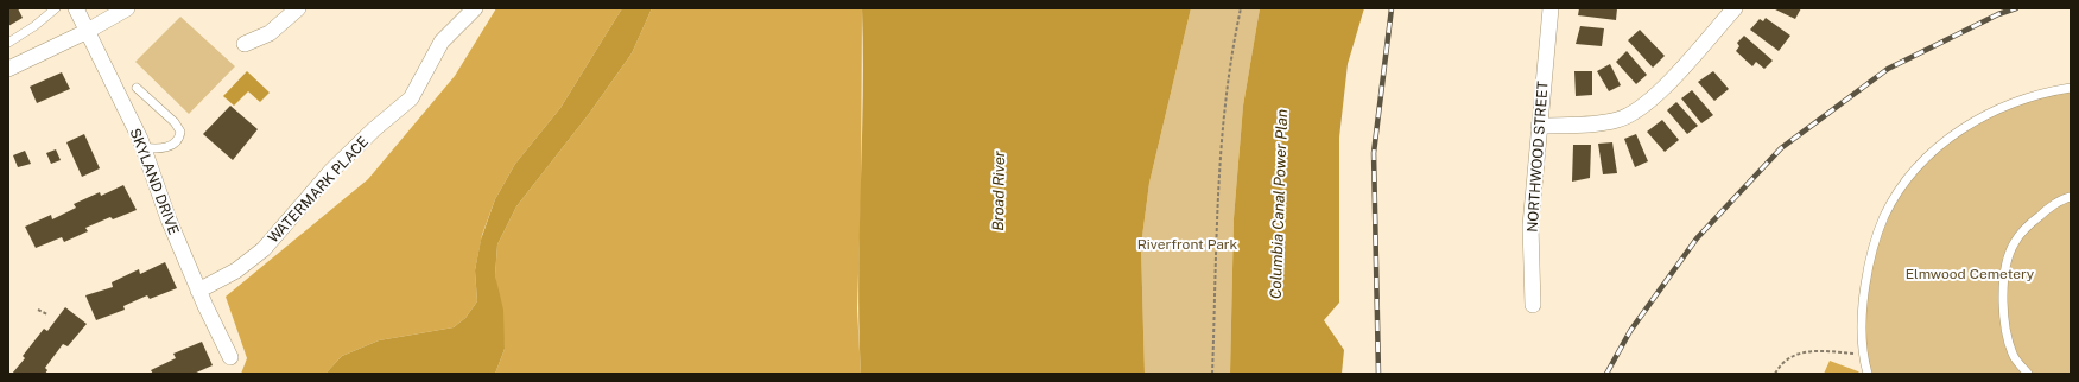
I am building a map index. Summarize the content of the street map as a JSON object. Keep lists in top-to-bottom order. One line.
{"streets":{"street":["NORTHWOOD STREET","SKYLAND DRIVE","WATERMARK PLACE"]},"crossings":[["SKYLAND DRIVE","WATERMARK PLACE"]],"water":["Broad River","Columbia Canal Power Plan"],"parks":["Riverfront Park","Elmwood Cemetery"]}
